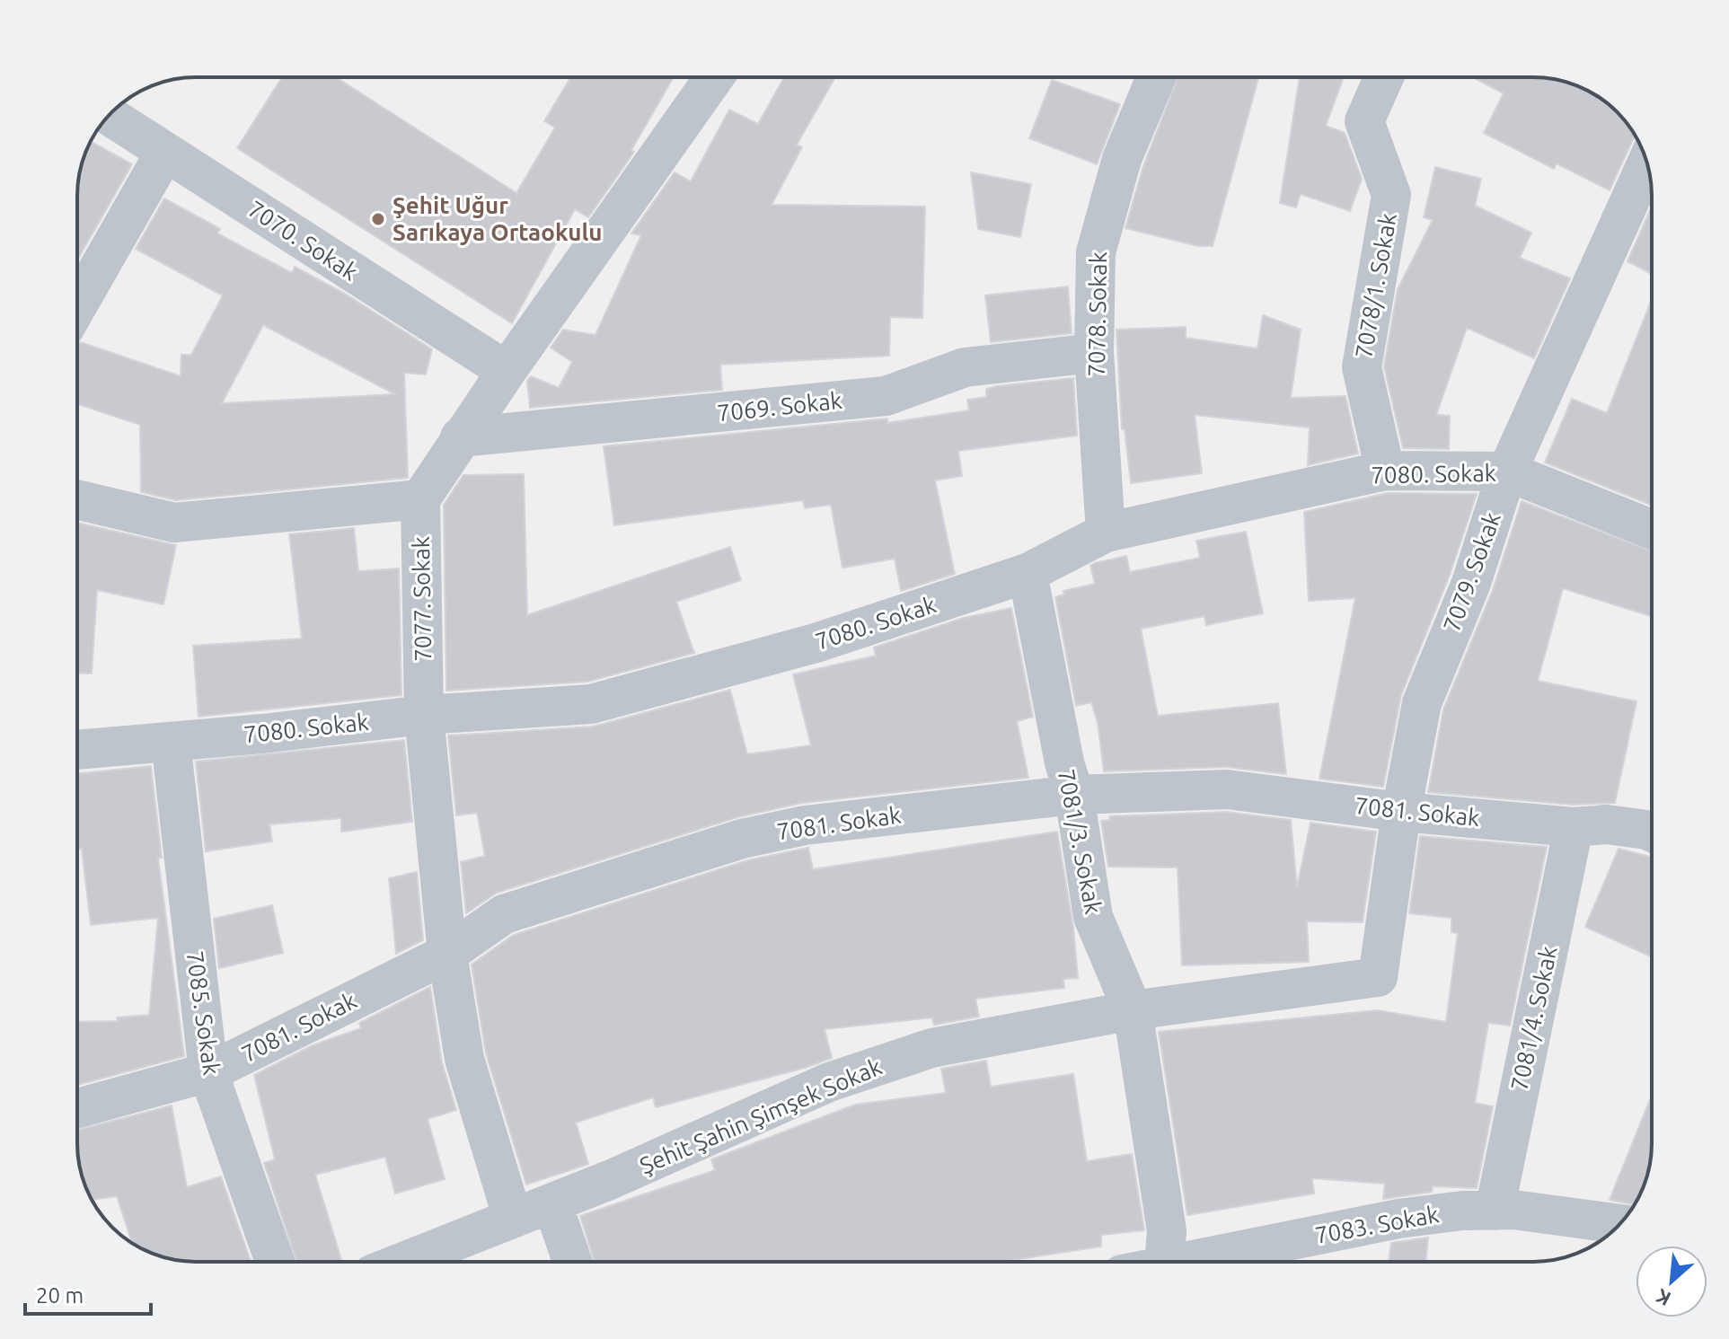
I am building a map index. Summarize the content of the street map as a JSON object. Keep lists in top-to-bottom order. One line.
{"streets":{"street":["7070. Sokak","7078/1. Sokak","7078. Sokak","7069. Sokak","7080. Sokak","7079. Sokak","7077. Sokak","7081. Sokak","7081/3. Sokak","7085. Sokak","7081/4. Sokak","Şehit Şahin Şimşek Sokak","7083. Sokak"]},"crossings":[["7078/1. Sokak","7080. Sokak"],["7078. Sokak","7069. Sokak"],["7078. Sokak","7080. Sokak"],["7080. Sokak","7079. Sokak"],["7080. Sokak","7077. Sokak"],["7080. Sokak","7081/3. Sokak"],["7080. Sokak","7085. Sokak"],["7079. Sokak","7081. Sokak"],["7079. Sokak","Şehit Şahin Şimşek Sokak"],["7077. Sokak","7081. Sokak"],["7077. Sokak","Şehit Şahin Şimşek Sokak"],["7081. Sokak","7081/3. Sokak"],["7081. Sokak","7085. Sokak"],["7081. Sokak","7081/4. Sokak"],["7081/3. Sokak","Şehit Şahin Şimşek Sokak"],["7081/4. Sokak","7083. Sokak"]],"places":["Şehit Uğur Sarıkaya Ortaokulu"],"scale_bar":"20 m","north":"bottom left"}
